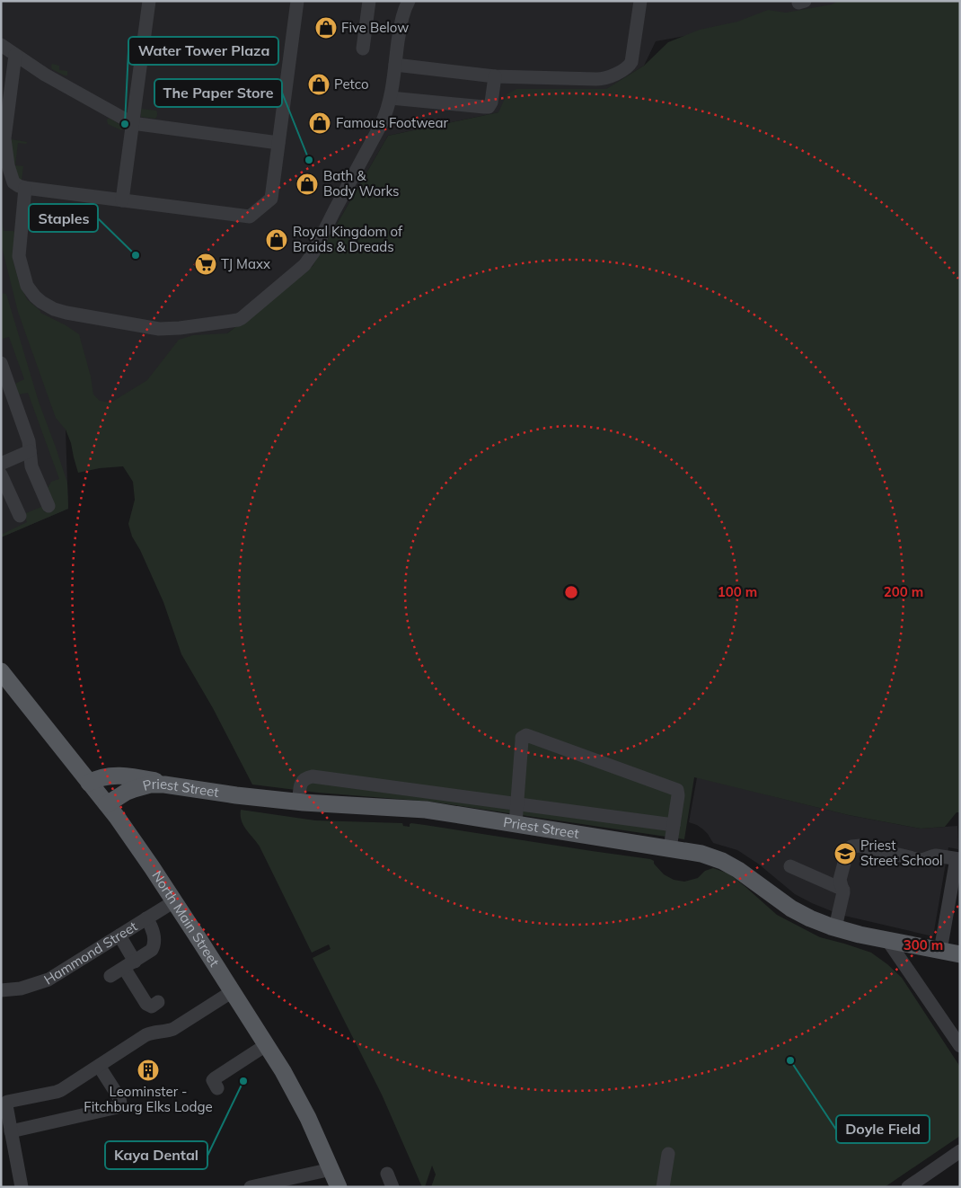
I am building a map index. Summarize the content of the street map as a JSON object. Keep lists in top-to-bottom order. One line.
{"streets":{"main road":["Priest Street","North Main Street"],"street":["Hammond Street"]},"crossings":[["Priest Street","North Main Street"],["North Main Street","Hammond Street"]],"places":{"shop":["Five Below","Petco","Famous Footwear","Bath & Body Works","Royal Kingdom of Braids & Dreads"],"other":["Water Tower Plaza","The Paper Store","Staples","Doyle Field","Kaya Dental"],"supermarket":["TJ Maxx"],"school or university":["Priest Street School"],"building":["Leominster - Fitchburg Elks Lodge"]},"rings":["100 m","200 m","300 m"]}
